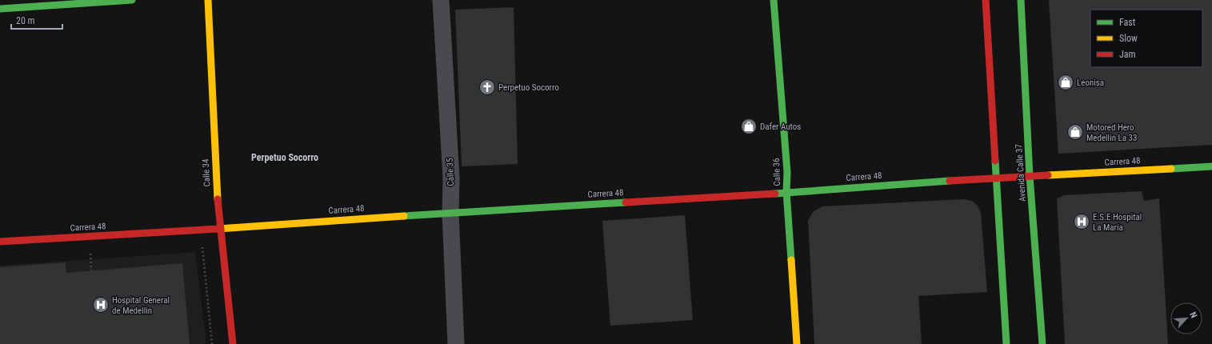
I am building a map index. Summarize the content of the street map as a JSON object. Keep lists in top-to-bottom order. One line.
{"streets":{"street":["Carrera 48","Calle 35","Calle 36","Calle 34","Avenida Calle 37"]},"crossings":[["Carrera 48","Calle 35"],["Carrera 48","Calle 36"],["Carrera 48","Calle 34"],["Carrera 48","Avenida Calle 37"]],"districts":["Perpetuo Socorro"],"places":{"shop":["Leonisa","Dafer Autos","Motored Hero Medellin La 33"],"church":["Perpetuo Socorro"],"hospital":["E.S.E Hospital La María","Hospital General de Medellin"]},"legend":["Fast","Slow","Jam"],"scale_bar":"20 m","north":"top right"}
